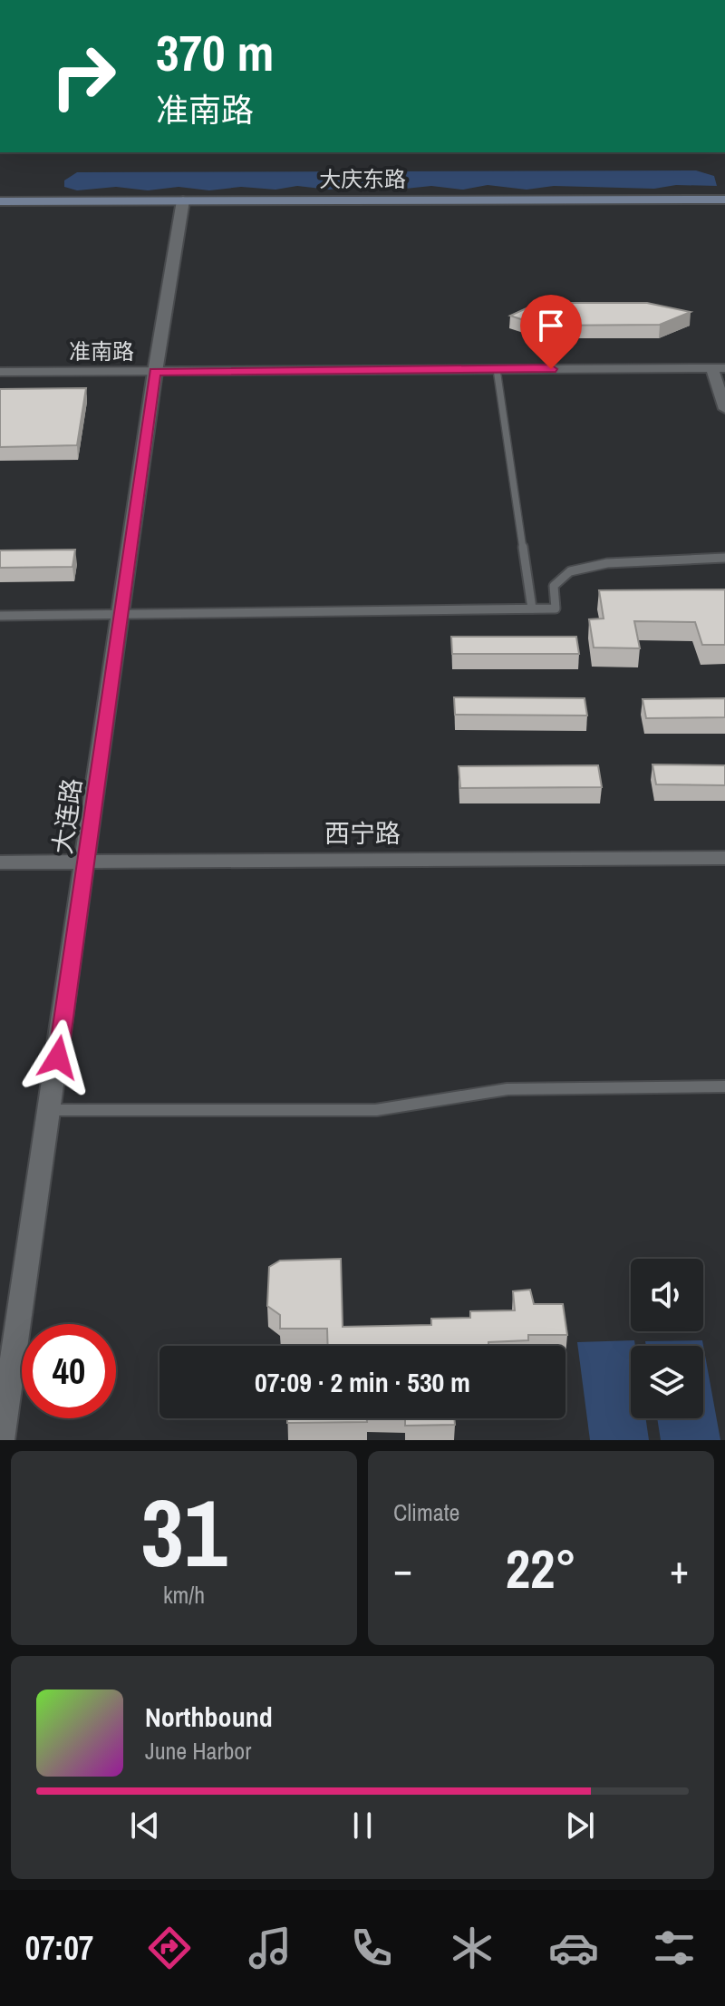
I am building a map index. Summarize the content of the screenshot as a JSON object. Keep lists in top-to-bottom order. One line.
{"streets":{"main road":["大庆东路"],"street":["准南路","大连路","西宁路"]},"crossings":[["大庆东路","大连路"],["准南路","大连路"],["大连路","西宁路"]],"page":{"turn":["370 m","准南路"],"limit":"40","trip":"07:09 · 2 min · 530 m","tile":[["31","km/h"],"Climate"],"heat":["−","22°","+"],"song":["Northbound","June Harbor"],"tabs":"07:07"}}
